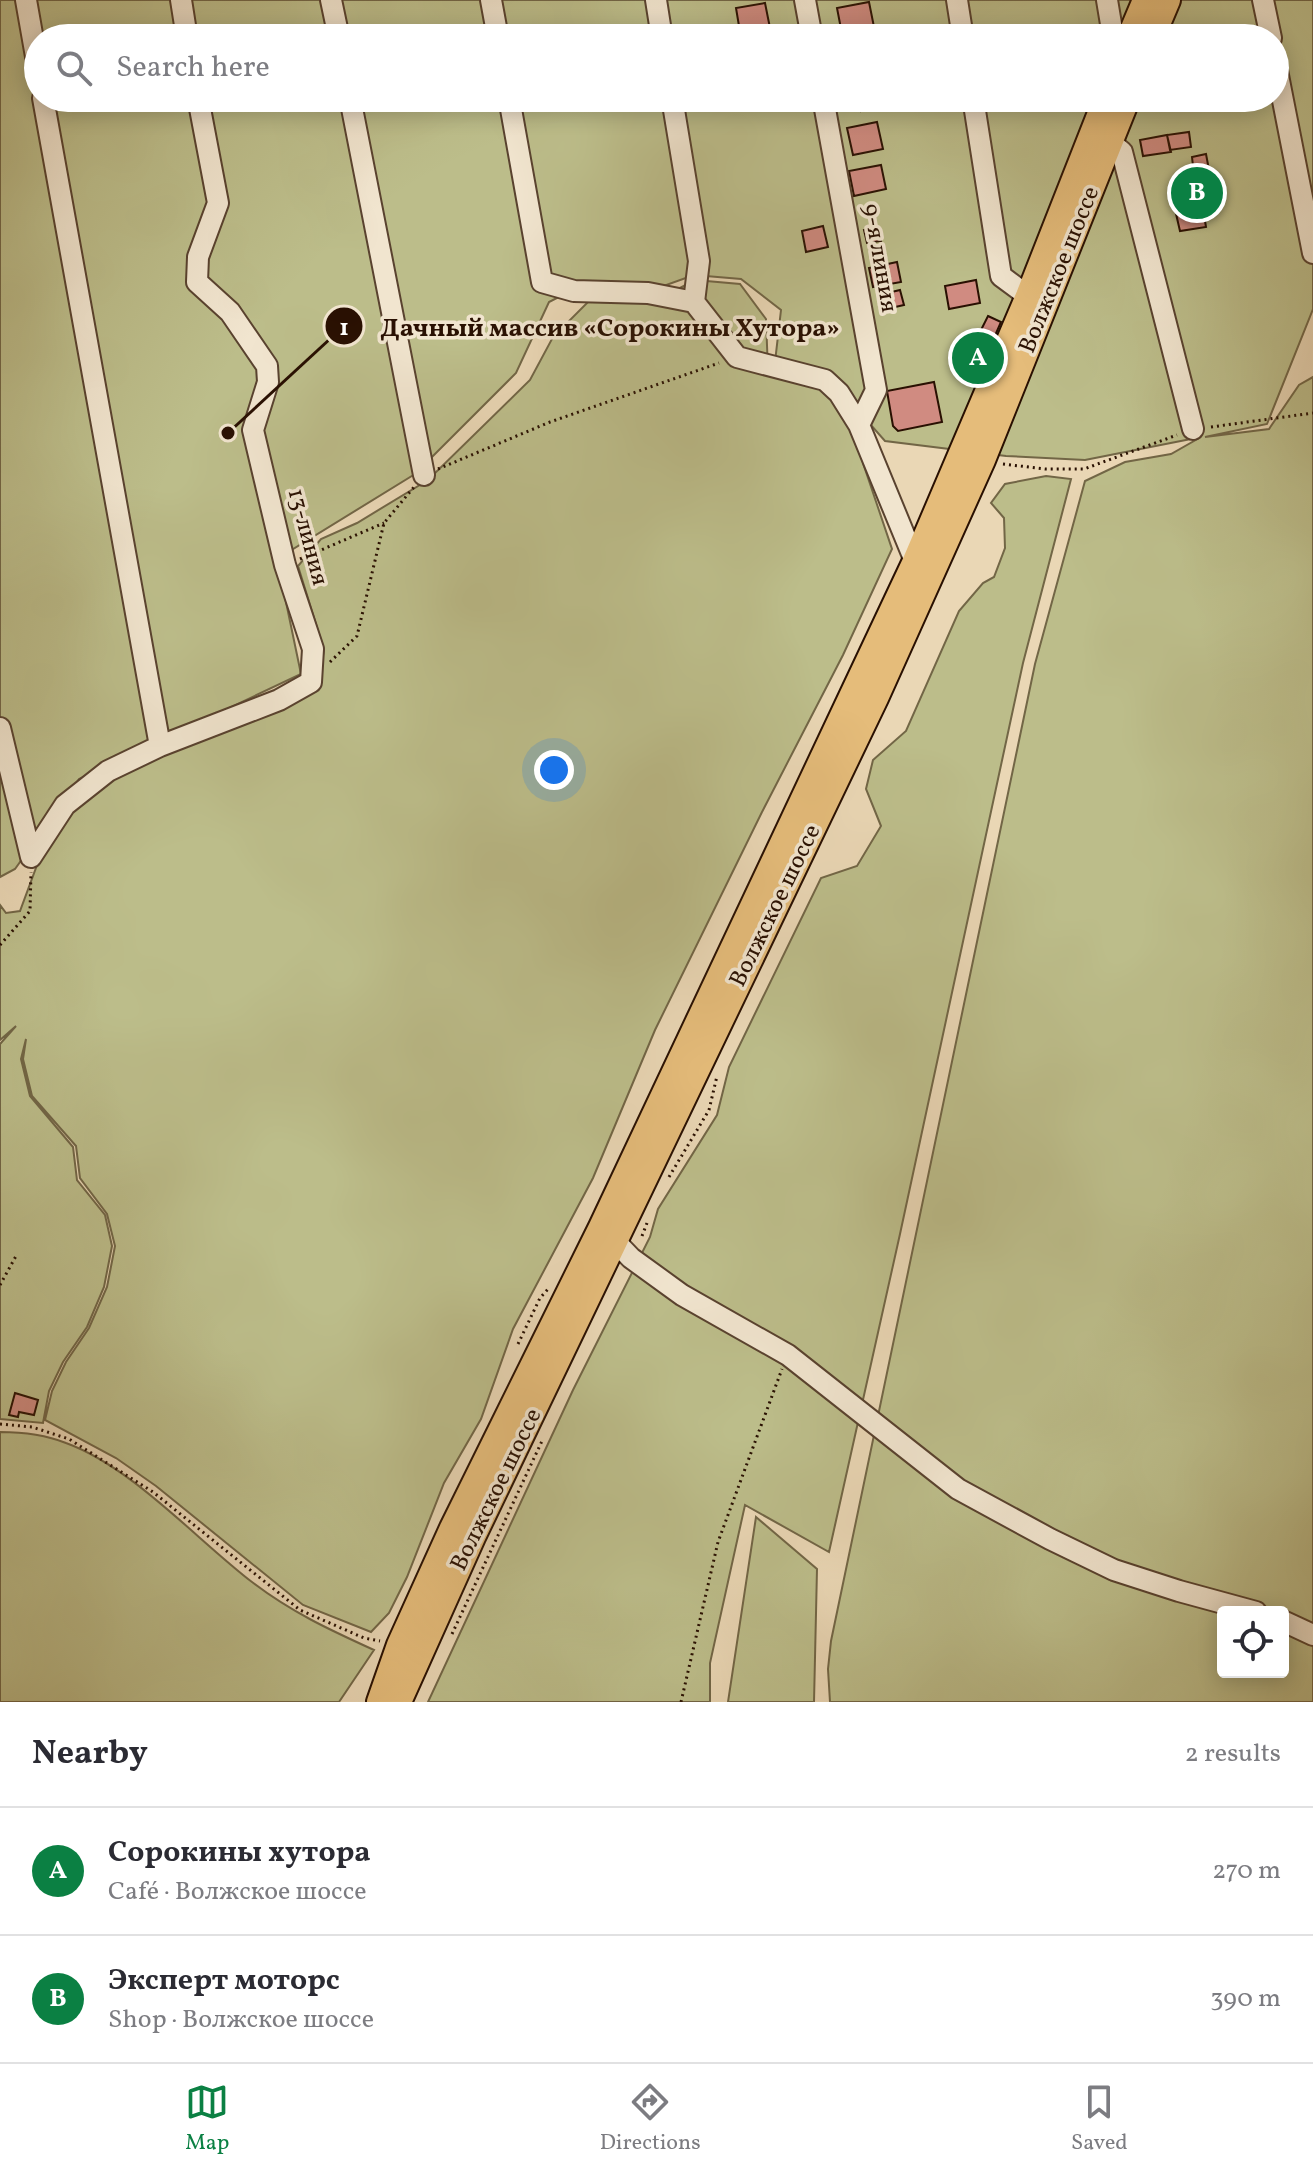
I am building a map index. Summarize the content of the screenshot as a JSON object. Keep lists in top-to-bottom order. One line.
{"streets":{"main road":["Волжское шоссе"],"lane":["9-я линия","13-линия"]},"places":["Дачный массив «Сорокины Хутора»"],"page":{"search":"Search here","pins":["B","A"],"heading":["Nearby","2 results"],"list":[{"mark":"A","name":"Сорокины хутора","note":"Café · Волжское шоссе","value":"270 m"},{"mark":"B","name":"Эксперт моторс","note":"Shop · Волжское шоссе","value":"390 m"}],"nav":["Map","Directions","Saved"]}}
